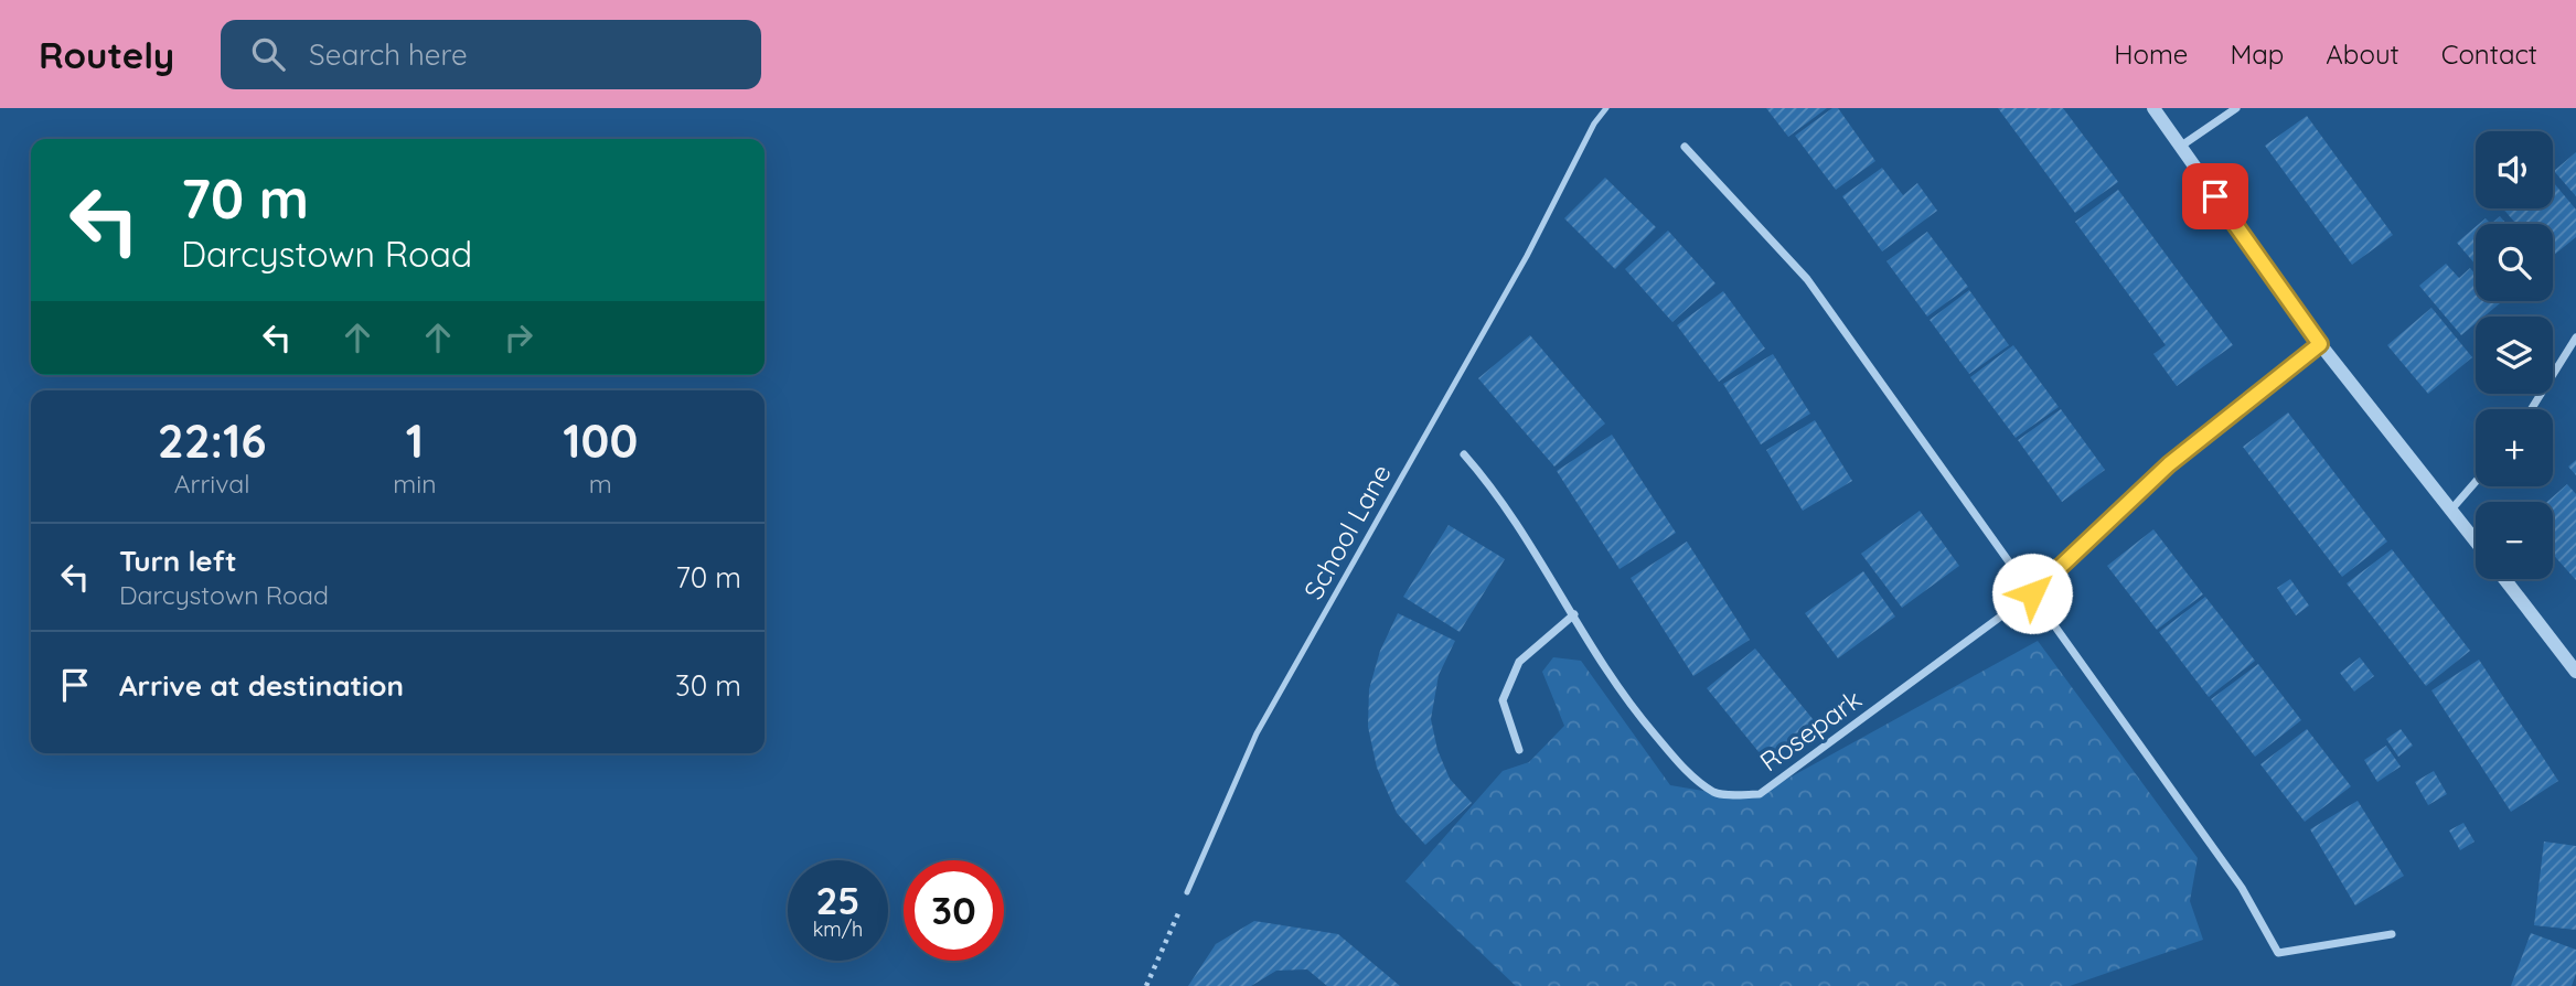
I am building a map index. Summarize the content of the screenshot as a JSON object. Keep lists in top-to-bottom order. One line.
{"streets":{"street":["Rosepark"],"lane":["School Lane"]},"page":{"header":"Routely","search":"Search here","nav":["Home","Map","About","Contact"],"map_buttons":["+","−"],"turn":["70 m","Darcystown Road"],"eta":["22:16","Arrival","1","min","100","m"],"list":[{"name":"Turn left","note":"Darcystown Road","value":"70 m"},{"name":"Arrive at destination","value":"30 m"}],"speed":"25 km/h","limit":"30"}}
